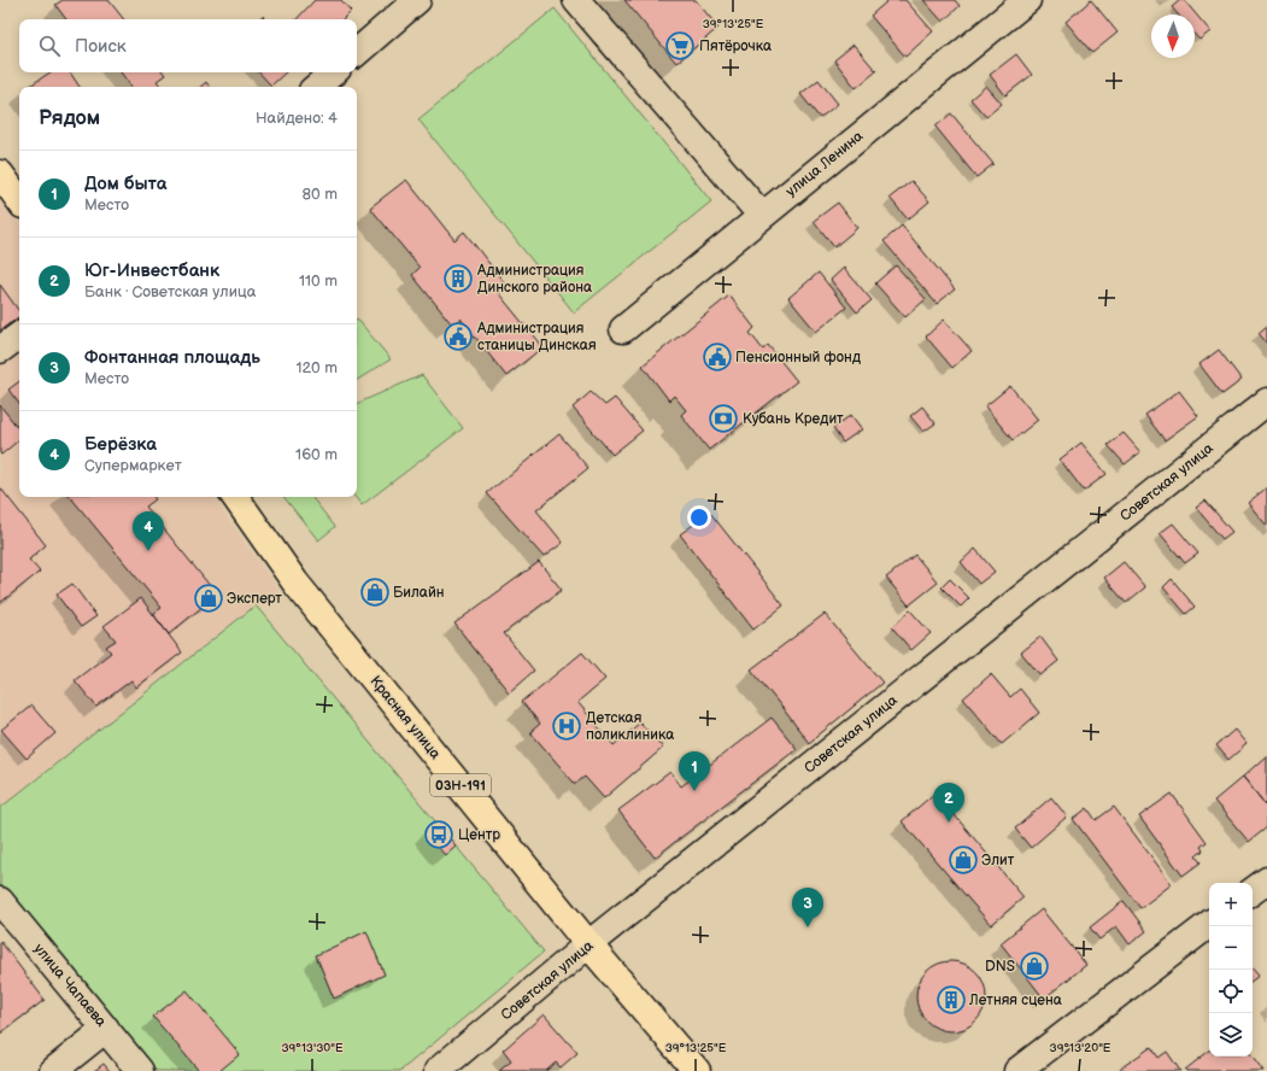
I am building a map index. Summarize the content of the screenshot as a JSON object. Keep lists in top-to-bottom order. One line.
{"streets":{"main road":["Красная улица","03Н-191"],"street":["улица Ленина","Советская улица","улица Чапаева"]},"crossings":[["Советская улица","Красная улица"]],"places":{"supermarket":["Пятёрочка"],"building":["Администрация Динского района","Летняя сцена"],"public building":["Администрация станицы Динская","Пенсионный фонд"],"bank":["Кубань Кредит"],"shop":["Билайн","Эксперт","Элит","DNS"],"hospital":["Детская поликлиника"],"bus stop":["Центр"]},"north":"bottom","page":{"search":"Поиск","heading":["Рядом","Найдено: 4"],"list":[{"mark":"1","name":"Дом быта","note":"Место","value":"80 m"},{"mark":"2","name":"Юг-Инвестбанк","note":"Банк · Советская улица","value":"110 m"},{"mark":"3","name":"Фонтанная площадь","note":"Место","value":"120 m"},{"mark":"4","name":"Берёзка","note":"Супермаркет","value":"160 m"}],"pins":["4","1","2","3"],"map_buttons":["+","−"]},"coordinates":["39°13'25\"E","39°13'30\"E","39°13'20\"E"]}
